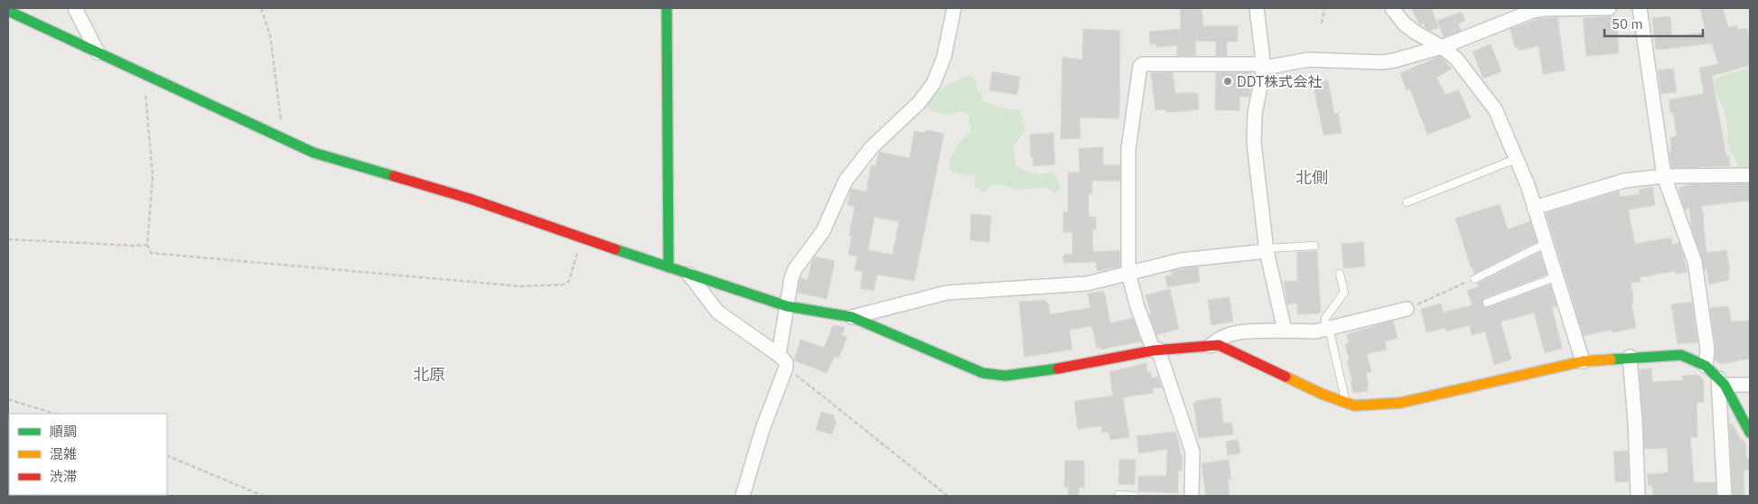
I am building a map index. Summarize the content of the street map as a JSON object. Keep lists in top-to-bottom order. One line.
{"districts":["北側","北原"],"places":["DDT株式会社"],"legend":["順調","混雑","渋滞"],"scale_bar":"50 m"}
